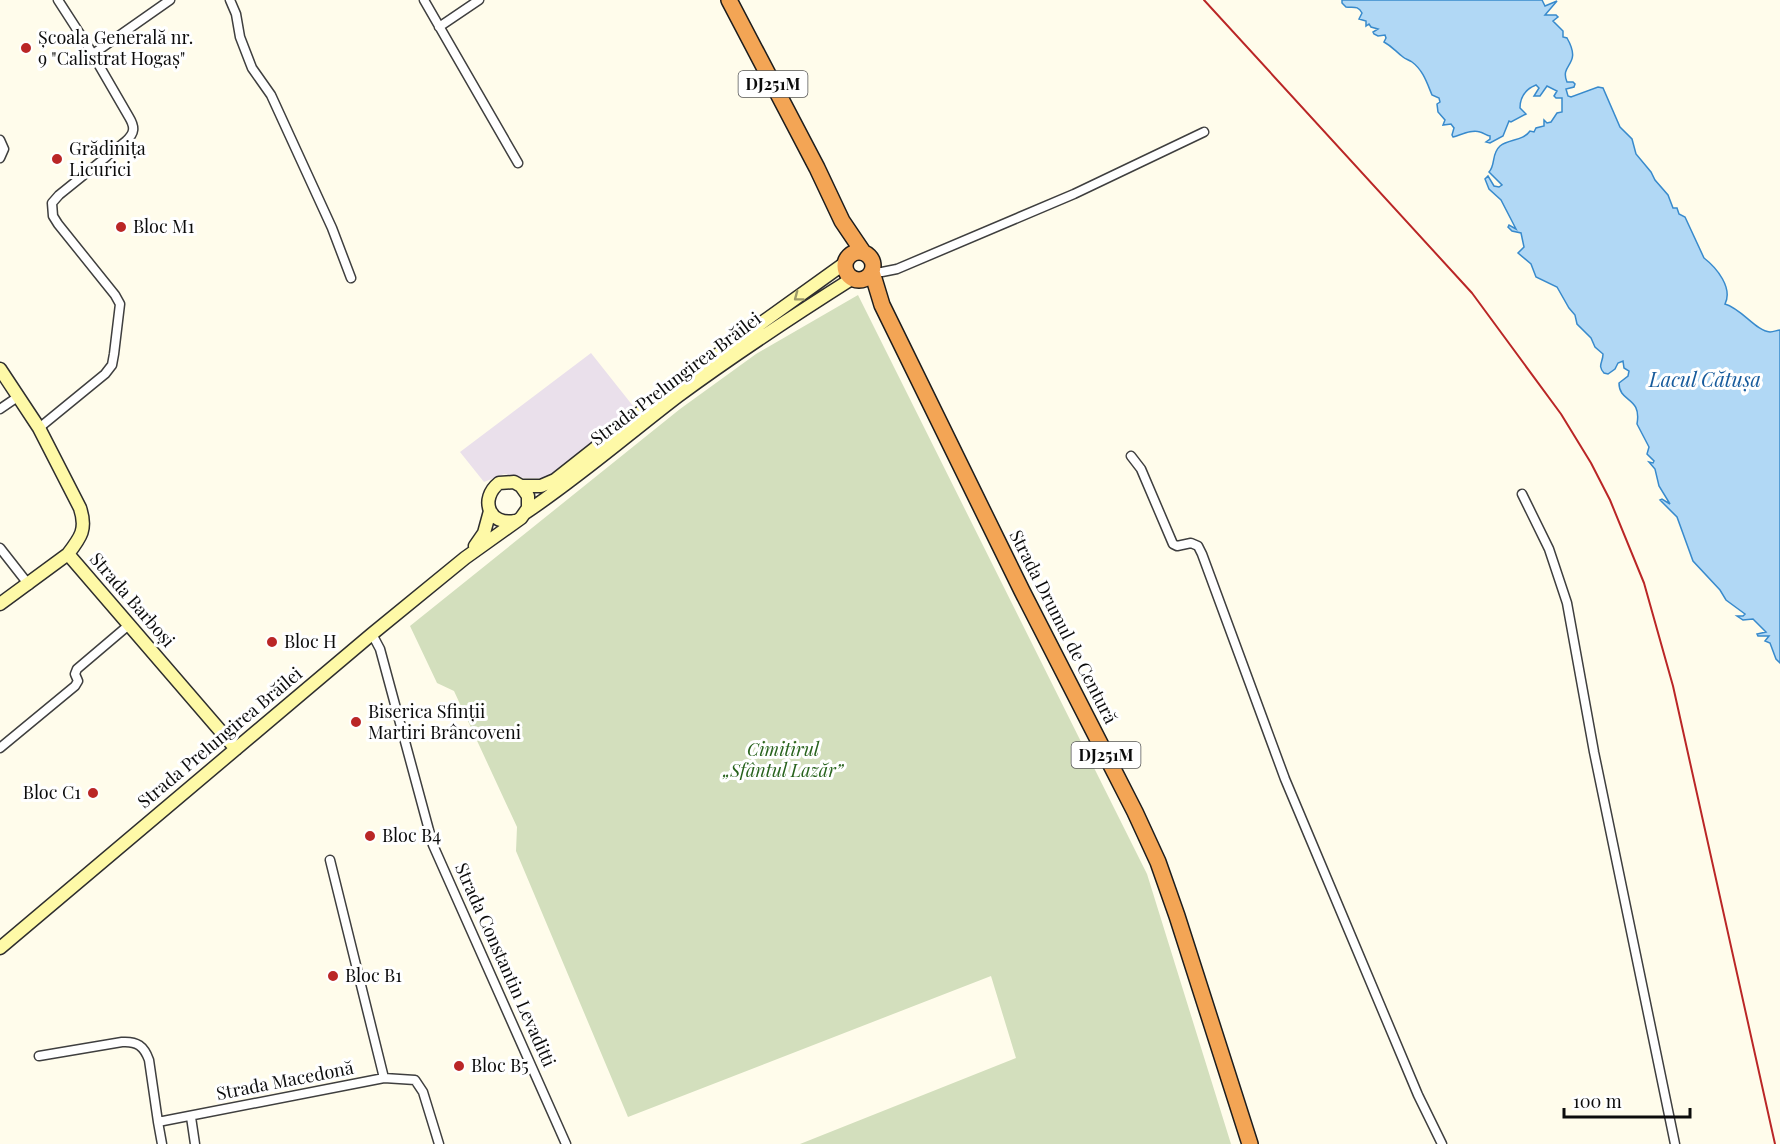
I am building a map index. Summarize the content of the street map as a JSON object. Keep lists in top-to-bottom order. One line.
{"streets":{"highway":["DJ251M","Strada Drumul de Centură"],"main road":["Strada Prelungirea Brăilei","Strada Barboși"],"street":["Strada Constantin Levaditti","Strada Macedonă"]},"crossings":[["Strada Prelungirea Brăilei","Strada Barboși"],["Strada Prelungirea Brăilei","Strada Constantin Levaditti"]],"water":["Lacul Cătușa"],"parks":["Cimitirul „Sfântul Lazăr”"],"places":["Școala Generală nr. 9 \"Calistrat Hogaș\"","Grădinița Licurici","Bloc M1","Bloc H","Biserica Sfinții Martiri Brâncoveni","Bloc C1","Bloc B4","Bloc B1","Bloc B5"],"scale_bar":"100 m"}
